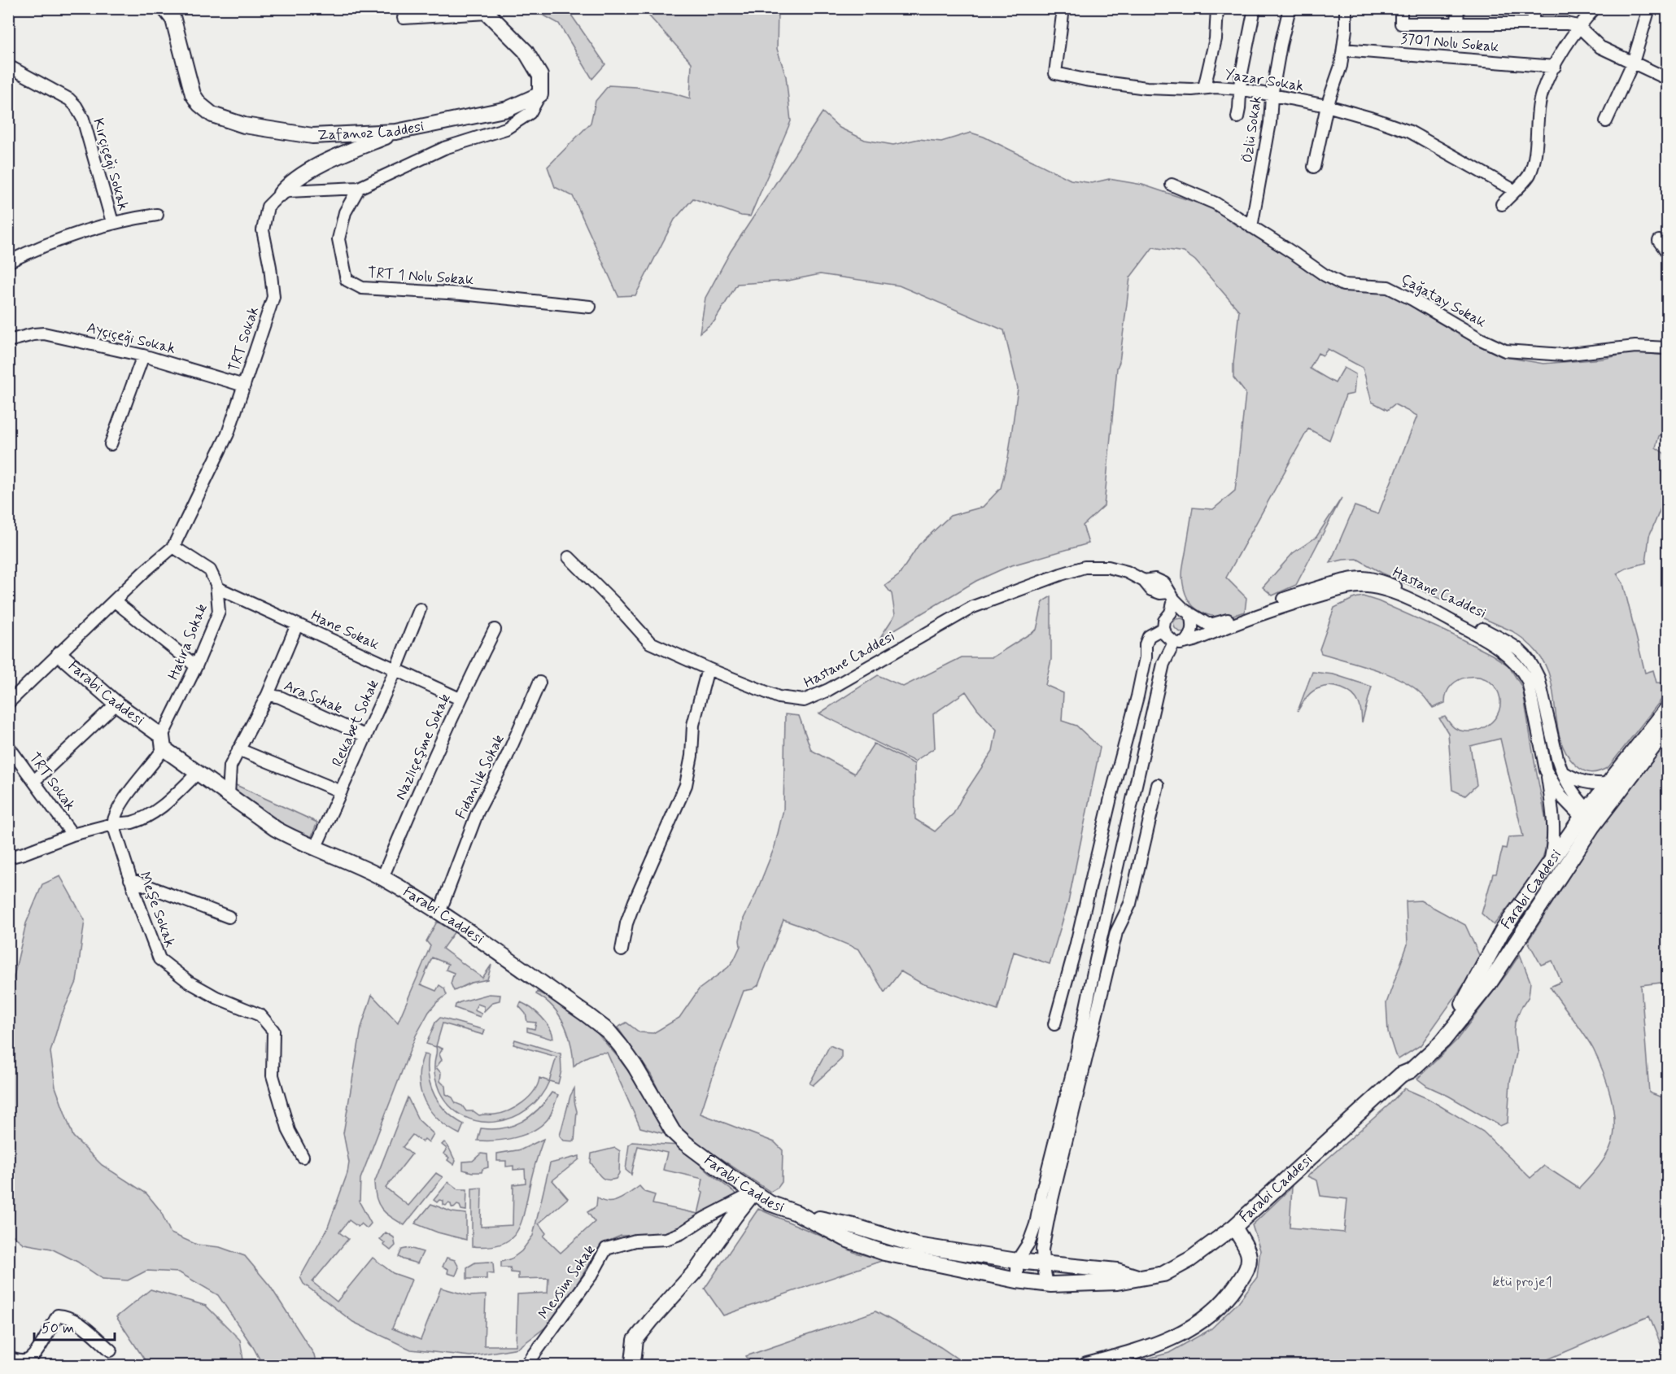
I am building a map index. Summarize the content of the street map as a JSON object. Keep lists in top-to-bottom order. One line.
{"streets":{"street":["3701 Nolu Sokak","Yazar Sokak","Özlü Sokak","Zafanoz Caddesi","Kırçiçeği Sokak","TRT 1 Nolu Sokak","Çağatay Sokak","Ayçiçeği Sokak","TRT Sokak","Hastane Caddesi","Hane Sokak","Hatıra Sokak","Farabi Caddesi","Ara Sokak","Rekabet Sokak","Nazlıçeşme Sokak","Fidanlık Sokak","Meşe Sokak","Mevsim Sokak"]},"crossings":[["Yazar Sokak","Özlü Sokak"],["Özlü Sokak","Çağatay Sokak"],["Ayçiçeği Sokak","TRT Sokak"],["TRT Sokak","Hatıra Sokak"],["TRT Sokak","Farabi Caddesi"],["Hastane Caddesi","Farabi Caddesi"],["Hane Sokak","Hatıra Sokak"],["Hane Sokak","Rekabet Sokak"],["Hane Sokak","Nazlıçeşme Sokak"],["Hatıra Sokak","Farabi Caddesi"],["Hatıra Sokak","Meşe Sokak"],["Farabi Caddesi","Ara Sokak"],["Farabi Caddesi","Rekabet Sokak"],["Farabi Caddesi","Nazlıçeşme Sokak"],["Farabi Caddesi","Fidanlık Sokak"],["Farabi Caddesi","Mevsim Sokak"],["Ara Sokak","Rekabet Sokak"]],"parks":["ktü proje1"],"scale_bar":"50 m"}
